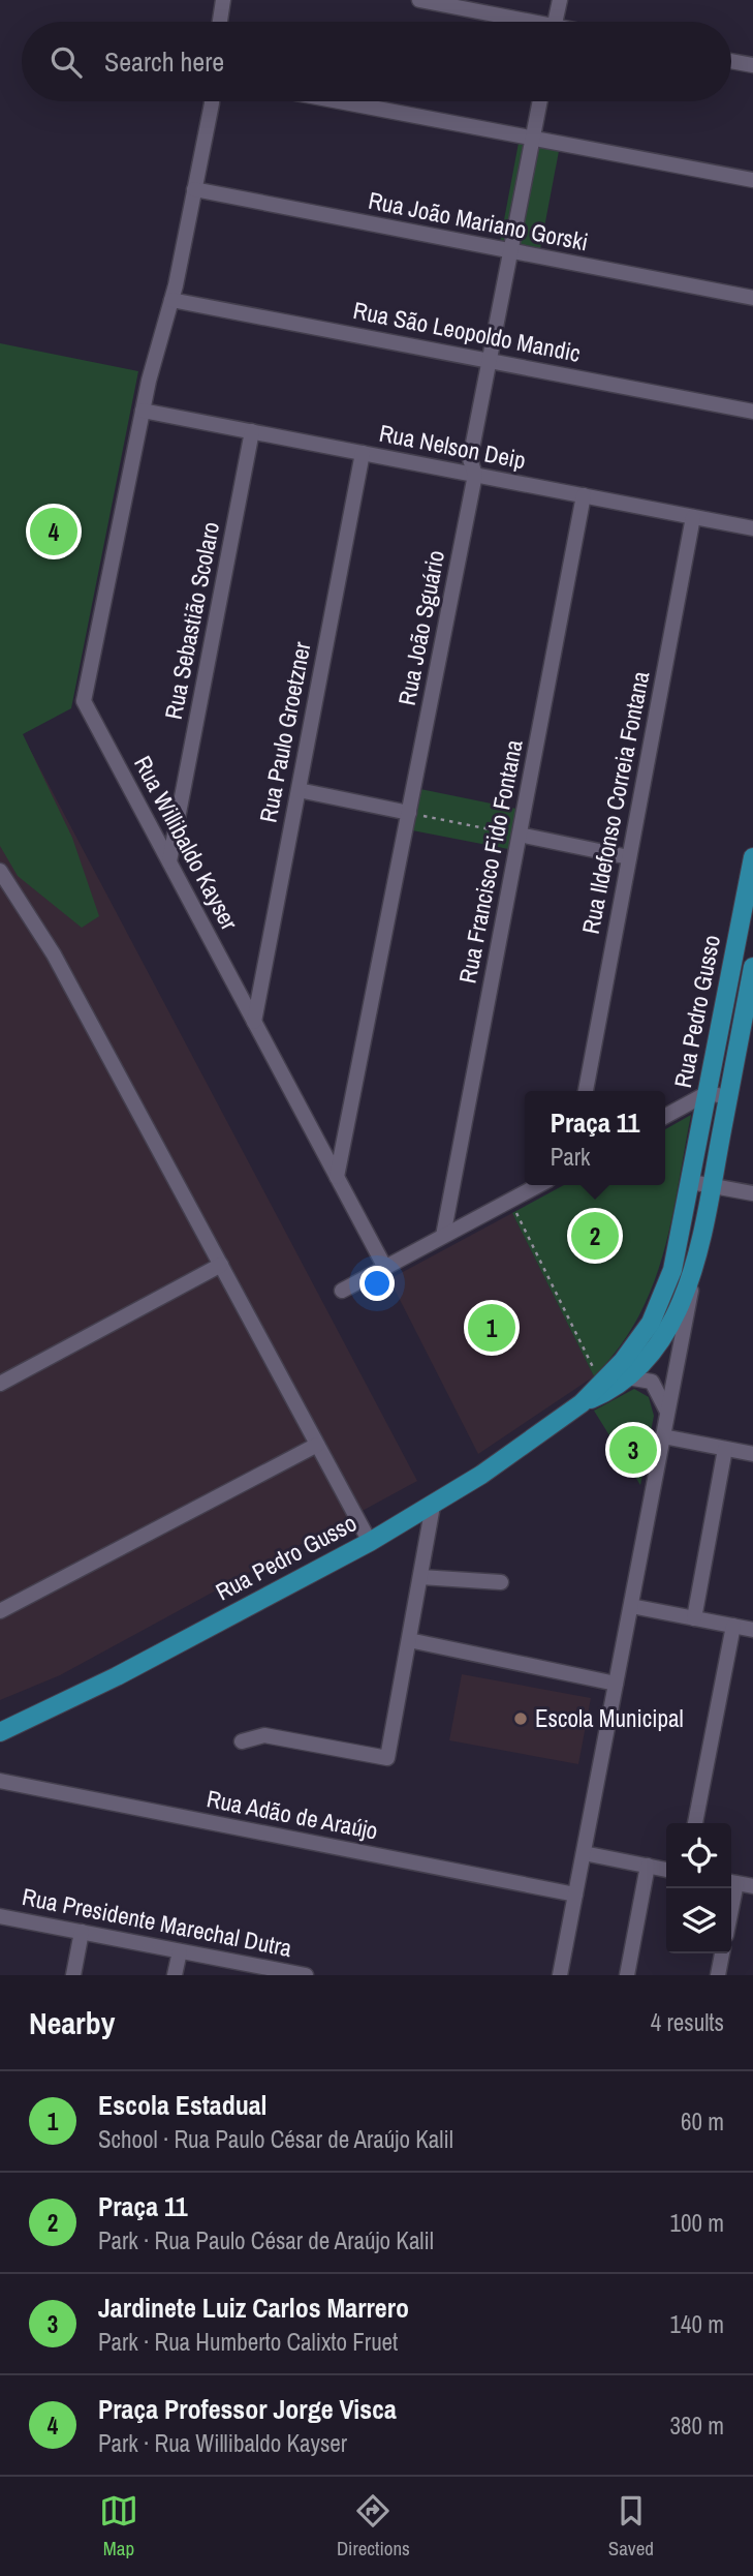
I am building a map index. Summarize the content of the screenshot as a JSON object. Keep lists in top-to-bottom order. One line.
{"streets":{"main road":["Rua Pedro Gusso"],"street":["Rua João Mariano Gorski","Rua São Leopoldo Mandic","Rua Nelson Deip","Rua Sebastião Scolaro","Rua João Sguário","Rua Paulo Groetzner","Rua Ildefonso Correia Fontana","Rua Willibaldo Kayser","Rua Francisco Fido Fontana","Rua Adão de Araújo","Rua Presidente Marechal Dutra"]},"crossings":[["Rua João Mariano Gorski","Rua João Sguário"],["Rua João Mariano Gorski","Rua Willibaldo Kayser"],["Rua São Leopoldo Mandic","Rua João Sguário"],["Rua São Leopoldo Mandic","Rua Willibaldo Kayser"],["Rua Nelson Deip","Rua Sebastião Scolaro"],["Rua Nelson Deip","Rua João Sguário"],["Rua Nelson Deip","Rua Paulo Groetzner"],["Rua Nelson Deip","Rua Ildefonso Correia Fontana"],["Rua Nelson Deip","Rua Willibaldo Kayser"],["Rua Nelson Deip","Rua Francisco Fido Fontana"],["Rua Sebastião Scolaro","Rua Willibaldo Kayser"],["Rua João Sguário","Rua Willibaldo Kayser"],["Rua Paulo Groetzner","Rua Willibaldo Kayser"]],"places":["Escola Municipal"],"page":{"search":"Search here","pins":["4","2","1","3"],"popup":["Praça 11","Park"],"heading":["Nearby","4 results"],"list":[{"mark":"1","name":"Escola Estadual","note":"School · Rua Paulo César de Araújo Kalil","value":"60 m"},{"mark":"2","name":"Praça 11","note":"Park · Rua Paulo César de Araújo Kalil","value":"100 m"},{"mark":"3","name":"Jardinete Luiz Carlos Marrero","note":"Park · Rua Humberto Calixto Fruet","value":"140 m"},{"mark":"4","name":"Praça Professor Jorge Visca","note":"Park · Rua Willibaldo Kayser","value":"380 m"}],"nav":["Map","Directions","Saved"]}}
